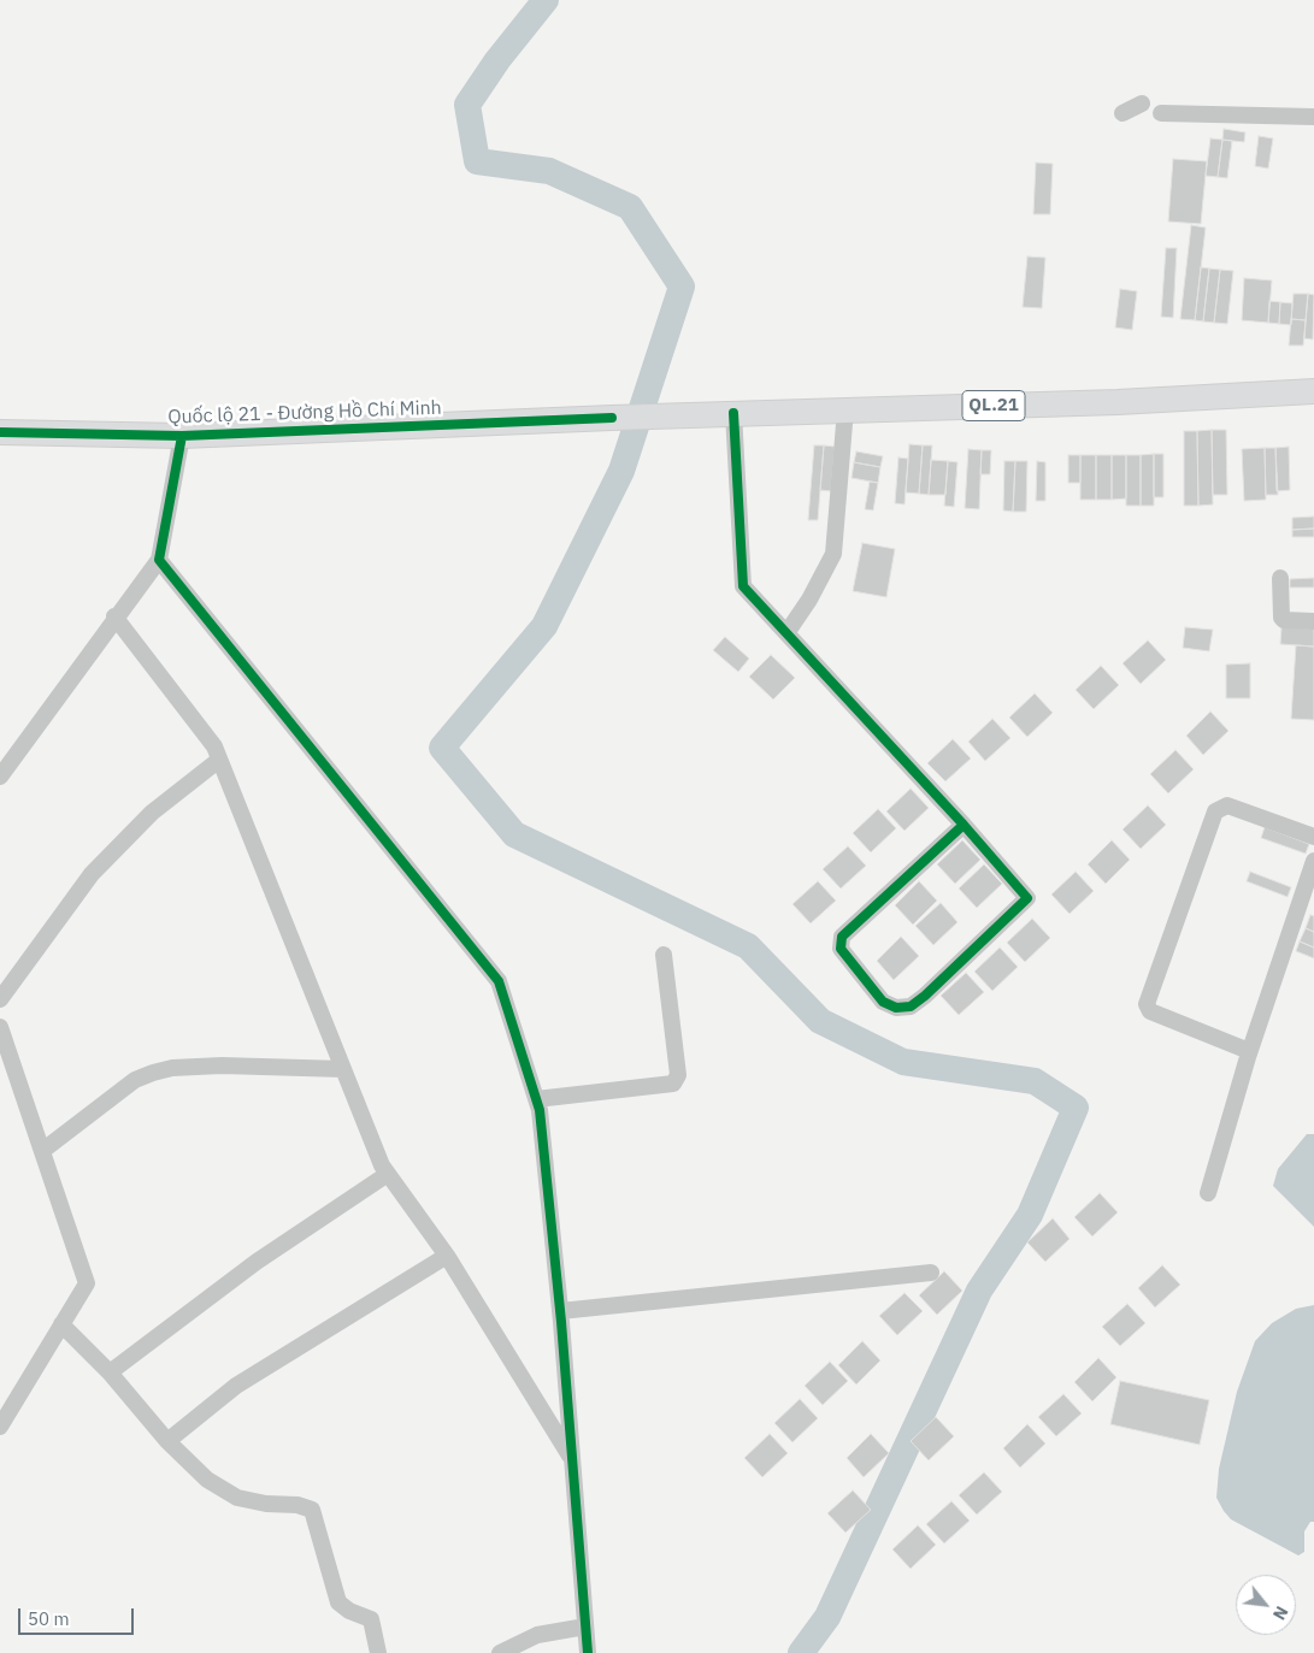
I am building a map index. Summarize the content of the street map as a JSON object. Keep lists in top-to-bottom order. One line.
{"streets":{"highway":["QL.21","Quốc lộ 21 - Đường Hồ Chí Minh"]},"scale_bar":"50 m","north":"bottom right"}
